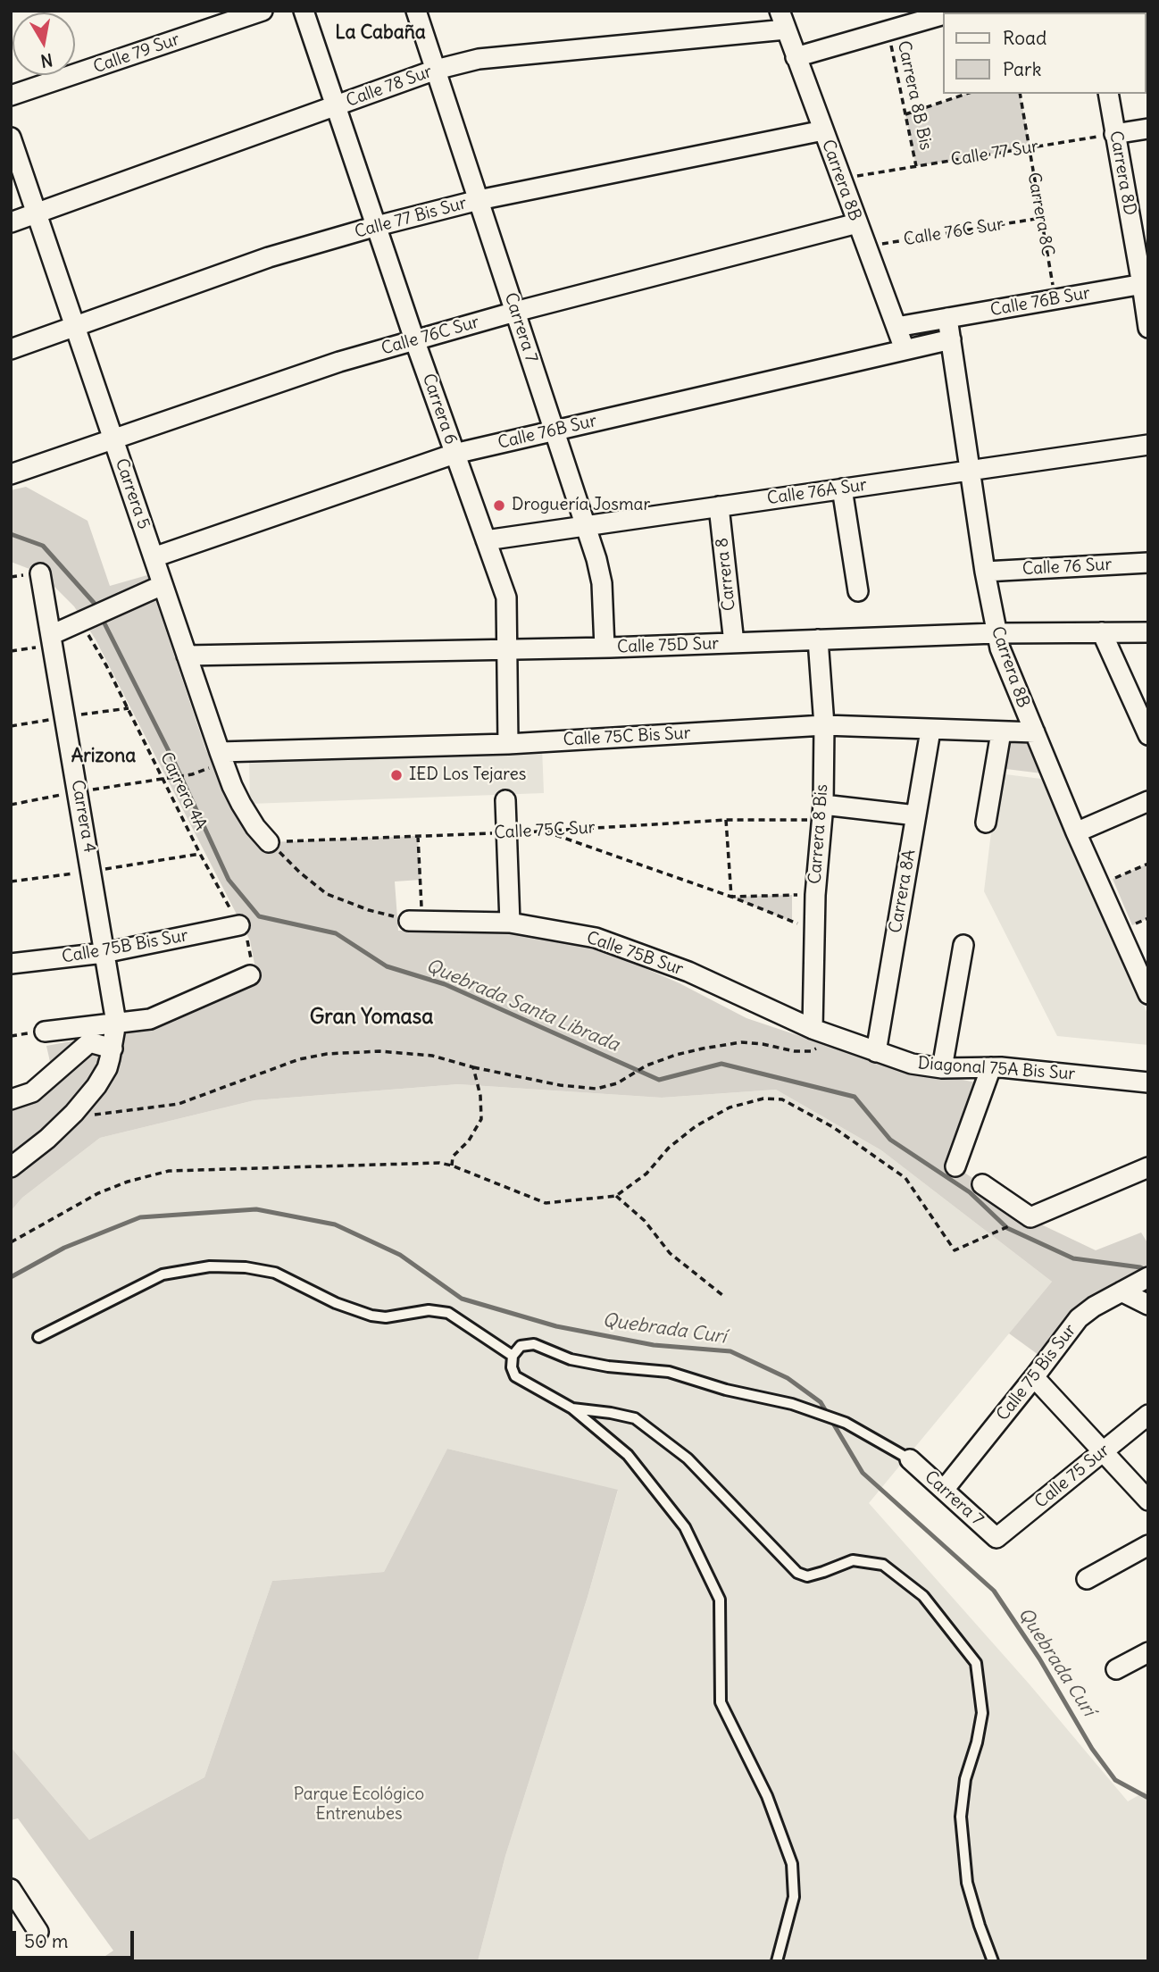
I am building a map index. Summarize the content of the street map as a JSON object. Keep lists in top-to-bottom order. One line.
{"streets":{"street":["Calle 79 Sur","Calle 78 Sur","Carrera 8D","Carrera 8B","Calle 77 Bis Sur","Calle 76C Sur","Calle 76B Sur","Carrera 7","Carrera 6","Calle 76A Sur","Carrera 5","Calle 76 Sur","Carrera 8","Calle 75D Sur","Calle 75C Bis Sur","Carrera 4","Carrera 8 Bis","Carrera 8A","Calle 75B Bis Sur","Calle 75B Sur","Diagonal 75A Bis Sur","Calle 75 Bis Sur","Calle 75 Sur"],"path":["Carrera 8B Bis","Calle 77 Sur","Carrera 8C","Carrera 4A","Calle 75C Sur"]},"crossings":[["Calle 78 Sur","Carrera 8B"],["Calle 78 Sur","Carrera 7"],["Calle 78 Sur","Carrera 6"],["Calle 78 Sur","Carrera 5"],["Carrera 8B Bis","Calle 77 Sur"],["Calle 77 Sur","Carrera 8D"],["Calle 77 Sur","Carrera 8B"],["Calle 77 Sur","Carrera 8C"],["Carrera 8D","Calle 76B Sur"],["Carrera 8B","Calle 77 Bis Sur"],["Carrera 8B","Calle 76C Sur"],["Carrera 8B","Calle 76B Sur"],["Carrera 8B","Calle 76A Sur"],["Carrera 8B","Calle 76 Sur"],["Carrera 8B","Calle 75D Sur"],["Carrera 8B","Calle 75C Bis Sur"],["Carrera 8C","Calle 76C Sur"],["Carrera 8C","Calle 76B Sur"],["Calle 77 Bis Sur","Carrera 7"],["Calle 77 Bis Sur","Carrera 6"],["Calle 77 Bis Sur","Carrera 5"],["Calle 76C Sur","Carrera 7"],["Calle 76C Sur","Carrera 6"],["Calle 76C Sur","Carrera 5"],["Calle 76B Sur","Carrera 7"],["Calle 76B Sur","Carrera 6"],["Calle 76B Sur","Carrera 5"],["Carrera 7","Calle 76A Sur"],["Carrera 7","Calle 75D Sur"],["Carrera 7","Calle 75 Bis Sur"],["Carrera 7","Calle 75 Sur"],["Carrera 6","Calle 76A Sur"],["Carrera 6","Calle 75D Sur"],["Carrera 6","Calle 75C Bis Sur"],["Calle 76A Sur","Carrera 8"],["Carrera 5","Calle 75D Sur"],["Carrera 5","Calle 75C Bis Sur"],["Carrera 5","Calle 75C Sur"],["Carrera 8","Calle 75D Sur"],["Calle 75D Sur","Carrera 8 Bis"],["Calle 75C Bis Sur","Carrera 8 Bis"],["Calle 75C Bis Sur","Carrera 8A"],["Carrera 4A","Calle 75B Bis Sur"],["Carrera 4","Calle 75B Bis Sur"],["Calle 75C Sur","Carrera 8 Bis"],["Carrera 8 Bis","Calle 75B Sur"],["Carrera 8 Bis","Diagonal 75A Bis Sur"],["Carrera 8A","Diagonal 75A Bis Sur"],["Calle 75B Sur","Diagonal 75A Bis Sur"]],"districts":["La Cabaña","Arizona","Gran Yomasa"],"water":["Quebrada Santa Librada","Quebrada Curí"],"parks":["Parque Ecológico Entrenubes"],"places":["Droguería Josmar","IED Los Tejares"],"legend":["Road","Park"],"scale_bar":"50 m","north":"bottom"}
